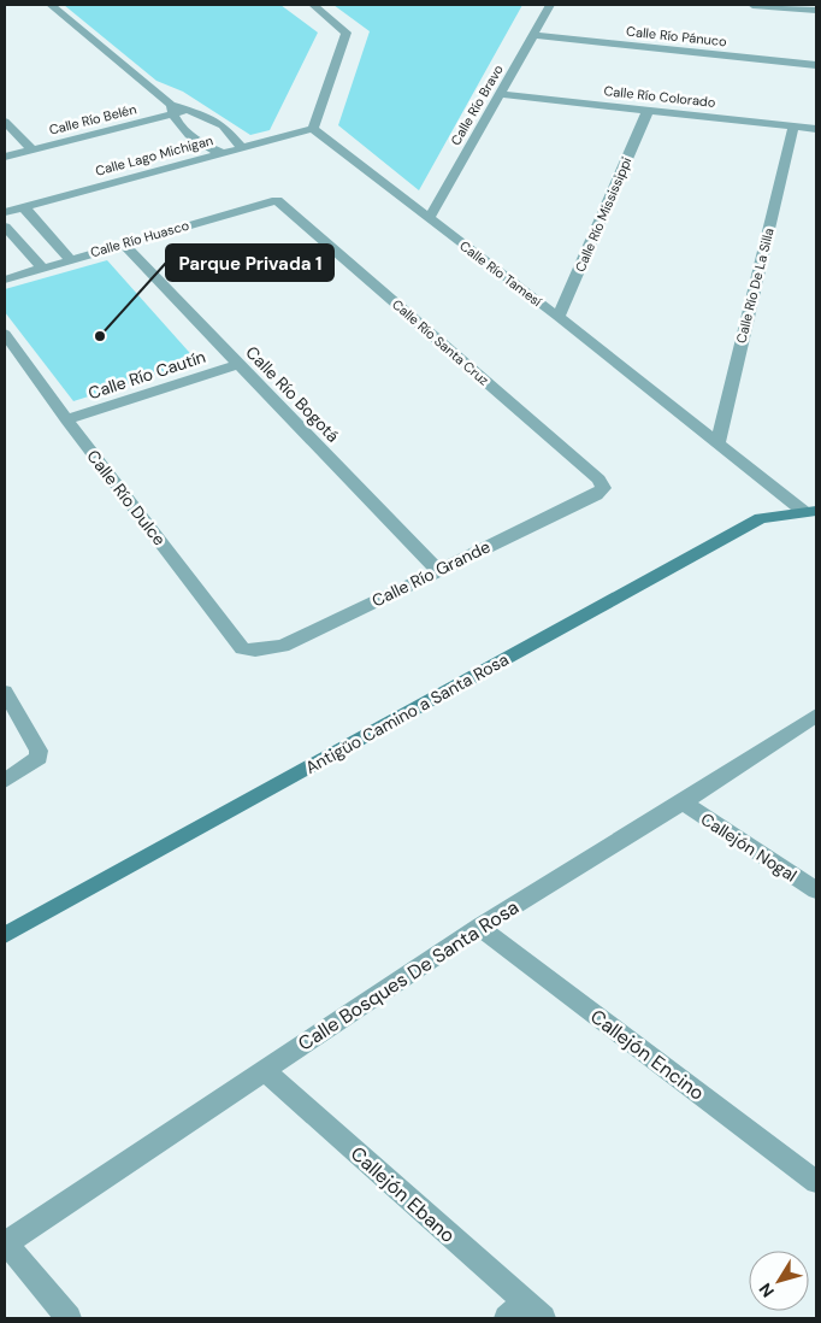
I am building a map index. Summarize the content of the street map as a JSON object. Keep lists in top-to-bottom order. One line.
{"streets":{"street":["Calle Río Pánuco","Calle Río Colorado","Calle Río Bravo","Calle Río Belén","Calle Lago Michigan","Calle Río Mississippi","Calle Río Huasco","Calle Río Tamesí","Calle Río De La Silla","Calle Río Santa Cruz","Calle Río Cautín","Calle Río Bogotá","Calle Río Dulce","Calle Río Grande","Antigüo Camino a Santa Rosa","Callejón Nogal","Calle Bosques De Santa Rosa","Callejón Encino","Callejón Ebano"]},"crossings":[["Calle Río Pánuco","Calle Río Bravo"],["Calle Río Colorado","Calle Río Bravo"],["Calle Río Colorado","Calle Río Mississippi"],["Calle Río Colorado","Calle Río De La Silla"],["Calle Río Bravo","Calle Río Tamesí"],["Calle Lago Michigan","Calle Río Tamesí"],["Calle Río Mississippi","Calle Río Tamesí"],["Calle Río Huasco","Calle Río Santa Cruz"],["Calle Río Huasco","Calle Río Bogotá"],["Calle Río Tamesí","Calle Río De La Silla"],["Calle Río Tamesí","Antigüo Camino a Santa Rosa"],["Calle Río Santa Cruz","Calle Río Grande"],["Calle Río Cautín","Calle Río Bogotá"],["Calle Río Cautín","Calle Río Dulce"],["Calle Río Bogotá","Calle Río Grande"],["Calle Río Dulce","Calle Río Grande"],["Callejón Nogal","Calle Bosques De Santa Rosa"],["Calle Bosques De Santa Rosa","Callejón Encino"],["Calle Bosques De Santa Rosa","Callejón Ebano"]],"places":["Parque Privada 1"],"north":"bottom left"}
